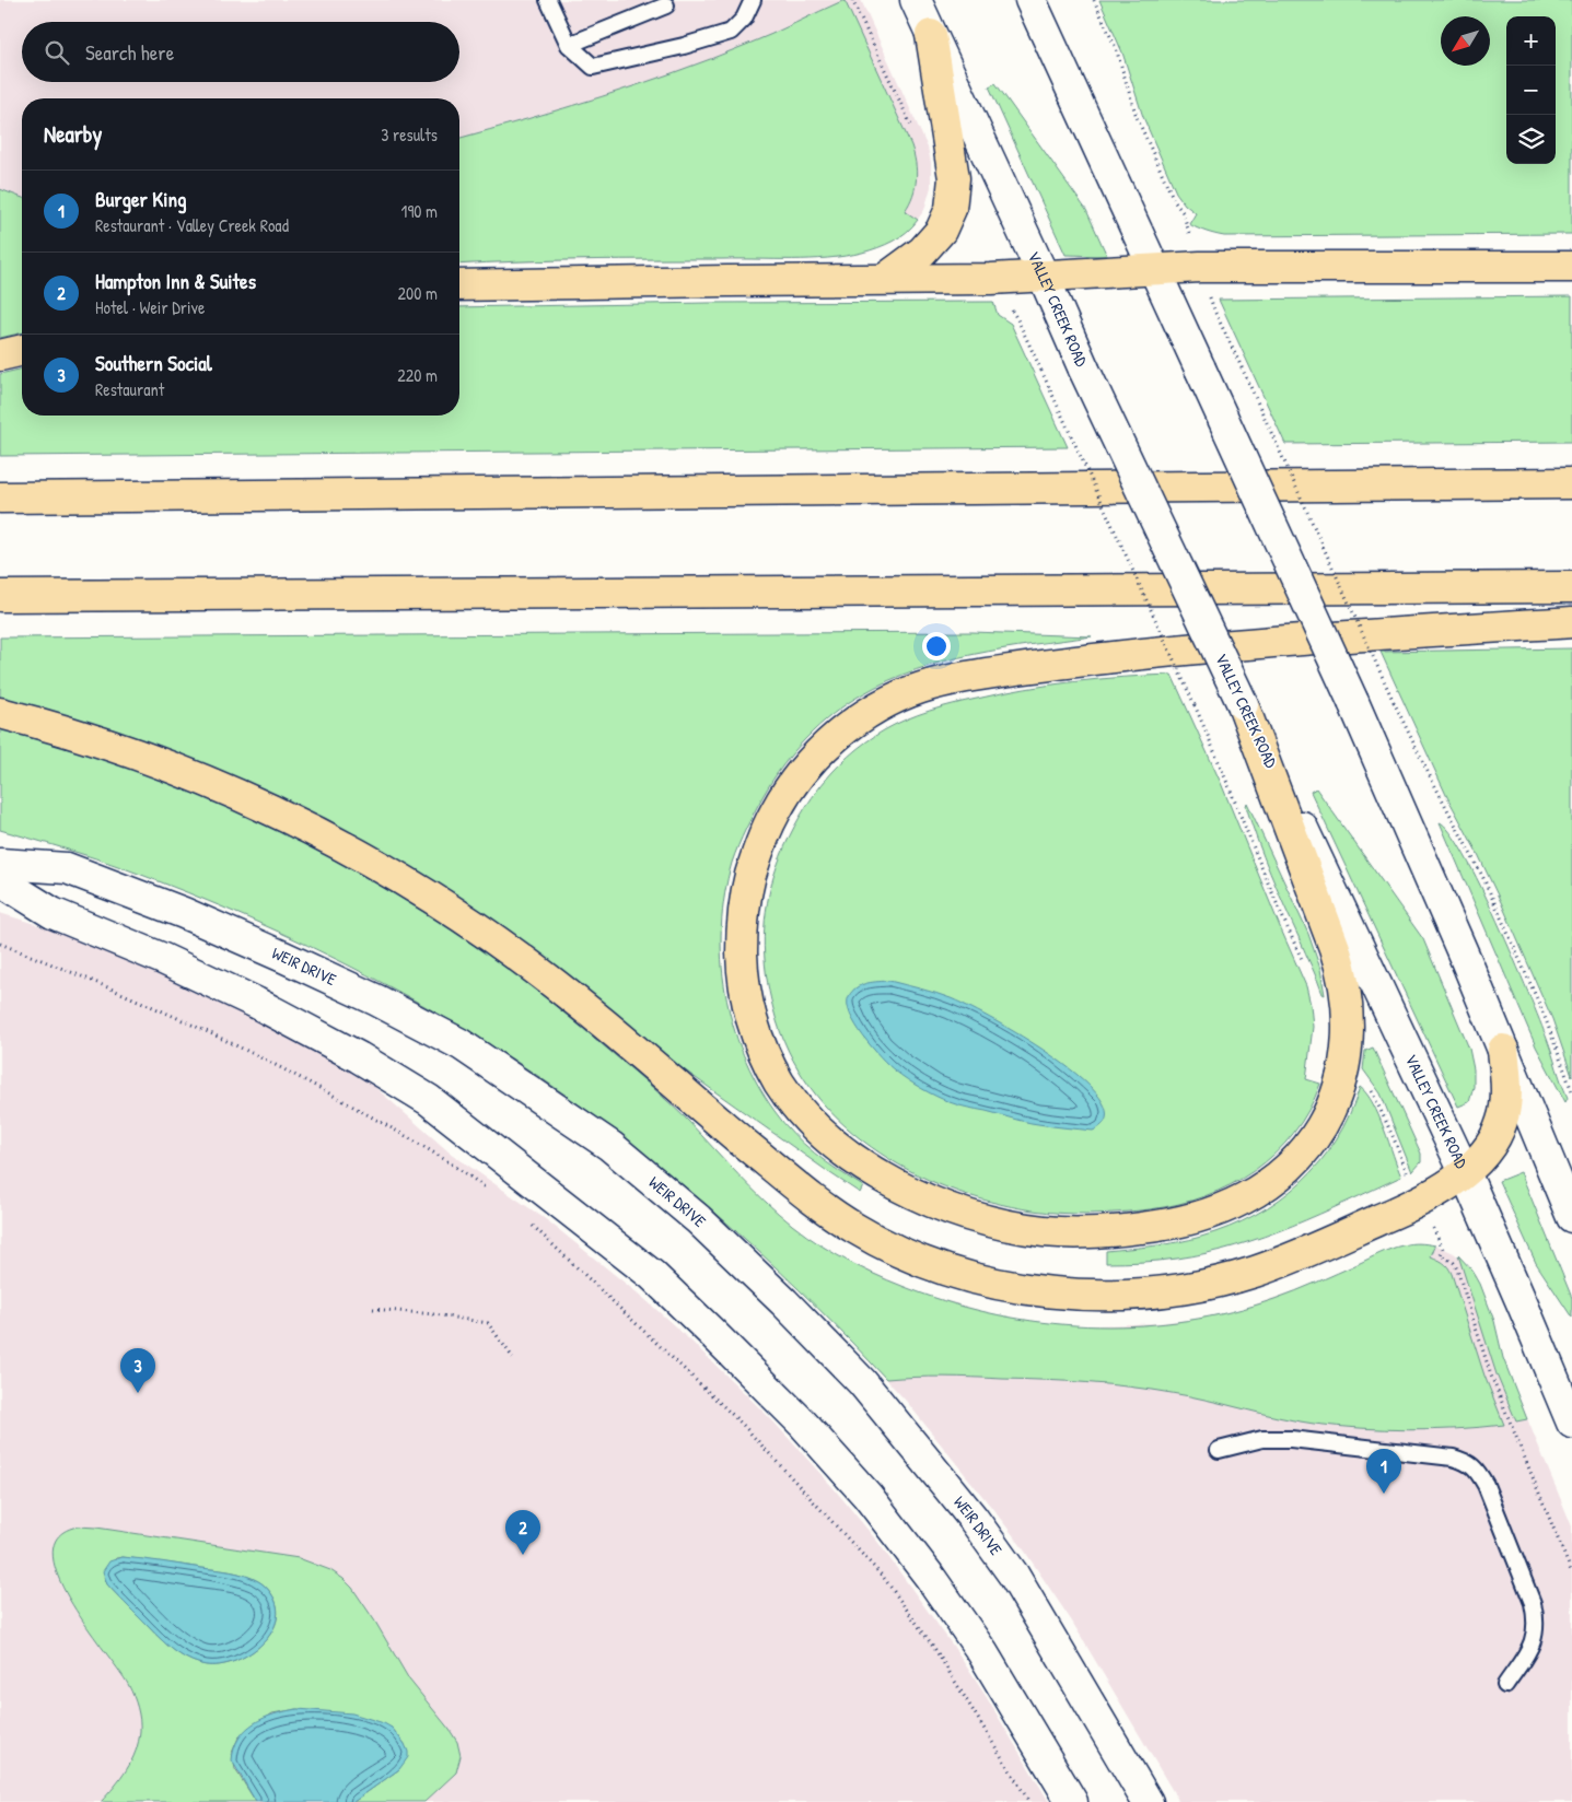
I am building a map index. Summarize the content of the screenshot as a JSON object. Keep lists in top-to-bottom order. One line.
{"streets":{"street":["VALLEY CREEK ROAD","WEIR DRIVE"]},"north":"bottom left","page":{"map_buttons":["+","−"],"search":"Search here","heading":["Nearby","3 results"],"list":[{"mark":"1","name":"Burger King","note":"Restaurant · Valley Creek Road","value":"190 m"},{"mark":"2","name":"Hampton Inn & Suites","note":"Hotel · Weir Drive","value":"200 m"},{"mark":"3","name":"Southern Social","note":"Restaurant","value":"220 m"}],"pins":["3","1","2"]}}
